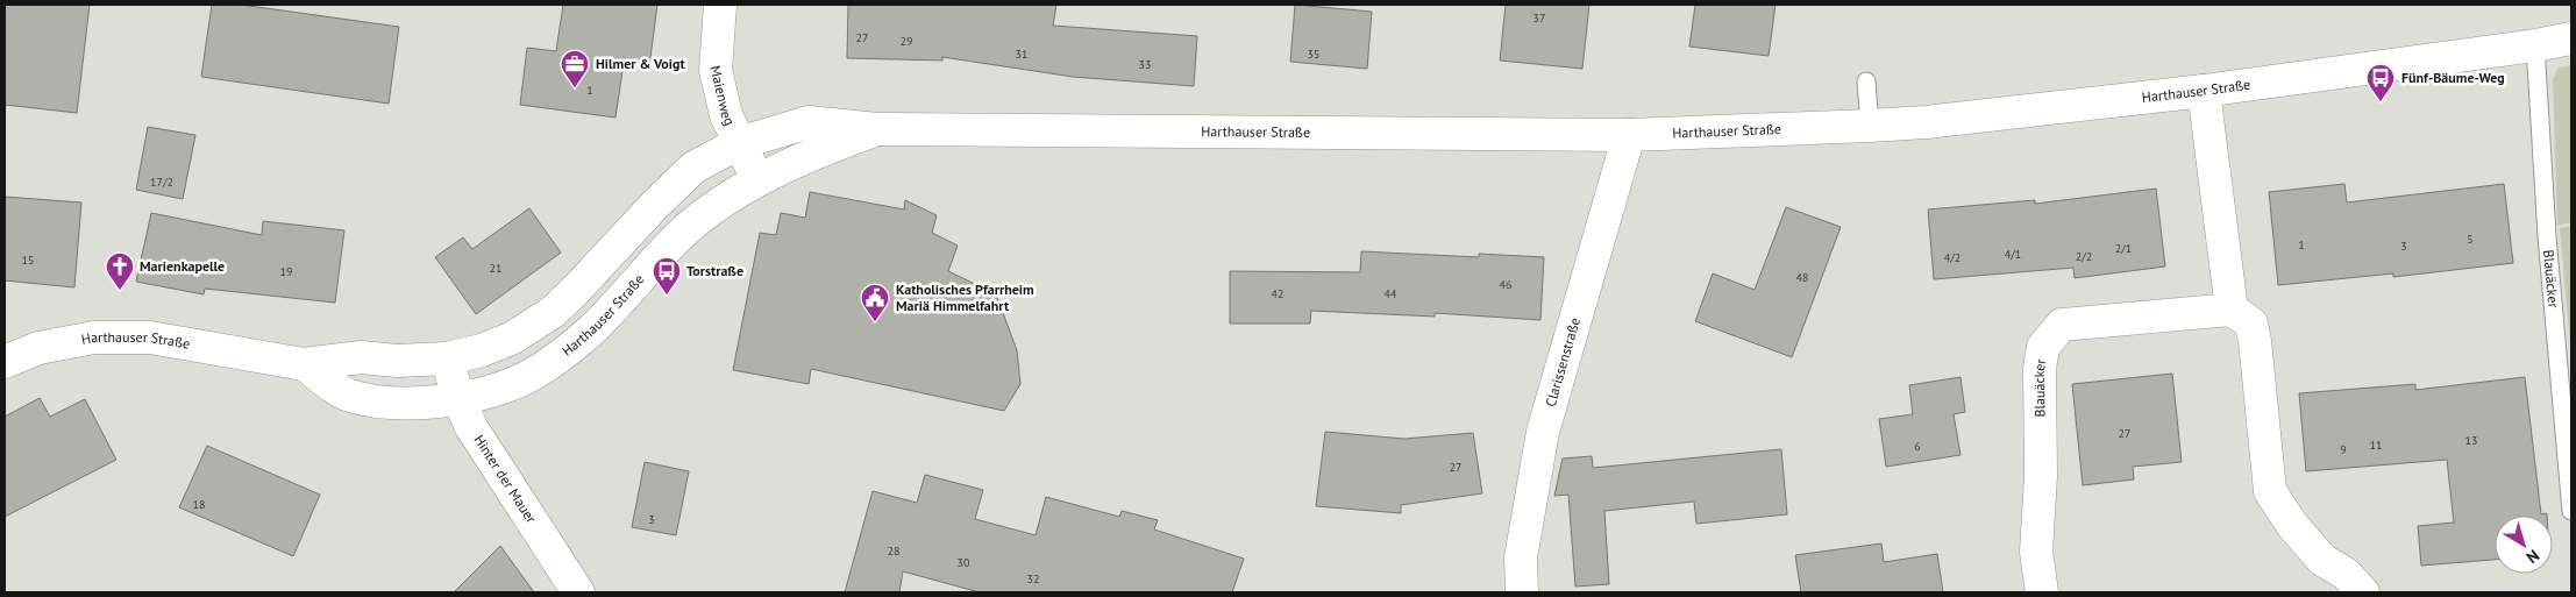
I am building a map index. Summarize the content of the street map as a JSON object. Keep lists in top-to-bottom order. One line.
{"streets":{"street":["Harthauser Straße","Maienweg","Blauäcker","Clarissenstraße","Hinter der Mauer"]},"crossings":[["Harthauser Straße","Maienweg"],["Harthauser Straße","Blauäcker"],["Harthauser Straße","Clarissenstraße"],["Harthauser Straße","Hinter der Mauer"]],"places":{"office":["Hilmer & Voigt"],"bus stop":["Fünf-Bäume-Weg","Torstraße"],"church":["Marienkapelle"],"public building":["Katholisches Pfarrheim Mariä Himmelfahrt"]},"house_numbers":["37","27","29","31","35","33","1","17/2","5","1","3","2/1","4/1","2/2","4/2","15","21","19","48","46","42","44","27","13","11","6","9","27","18","3","28","30","32"],"north":"bottom right"}
